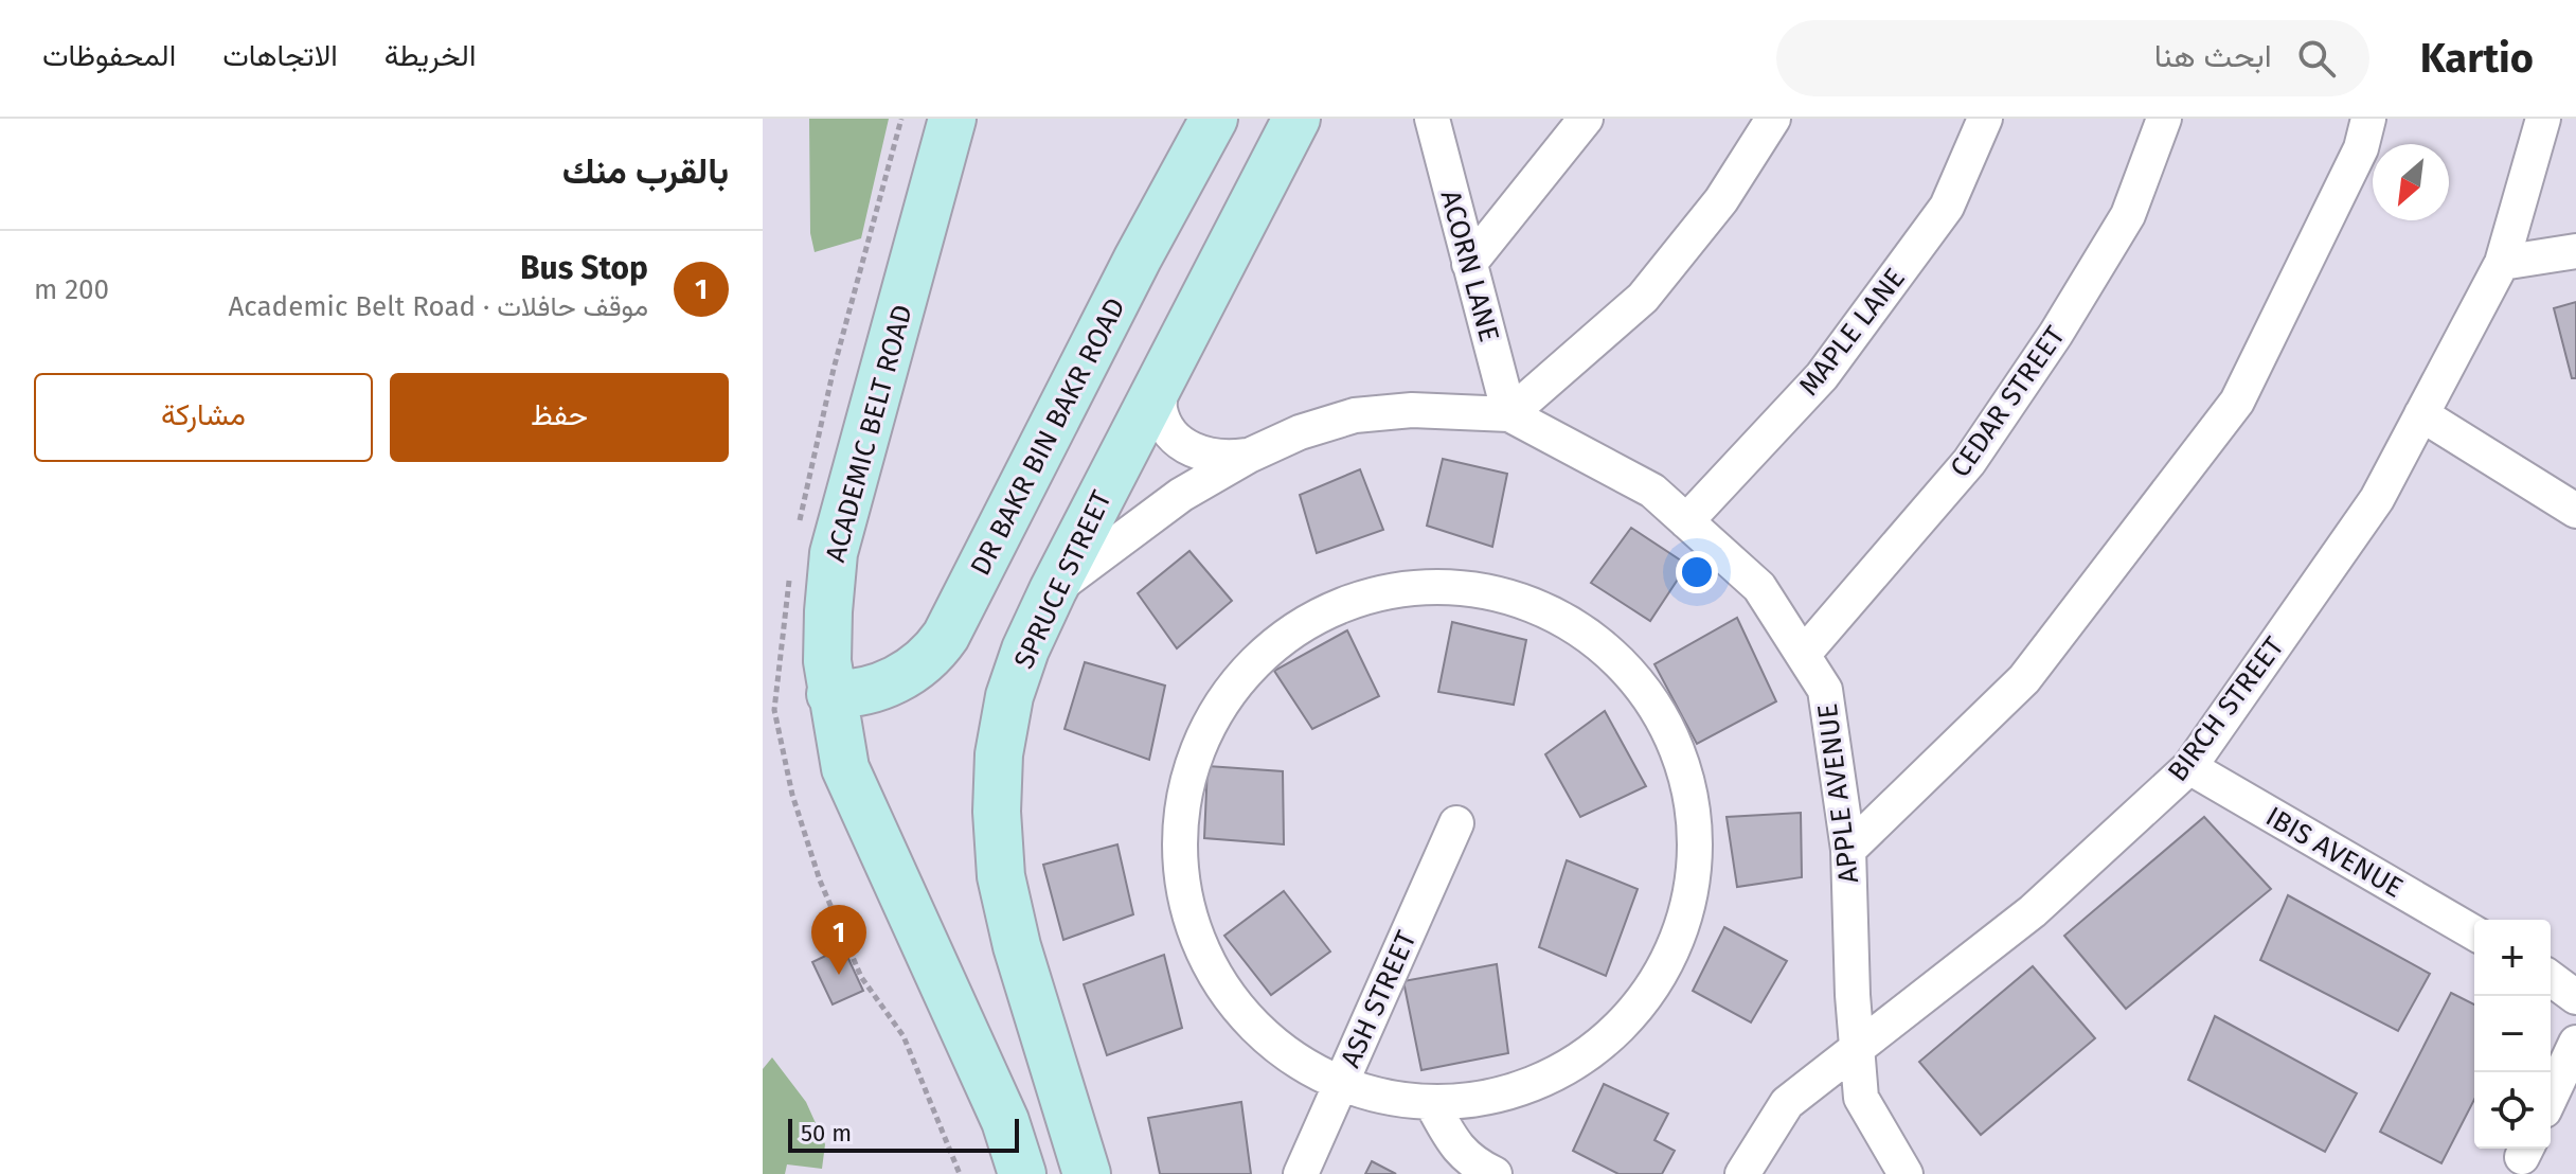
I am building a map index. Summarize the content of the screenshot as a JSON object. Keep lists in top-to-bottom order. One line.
{"streets":{"street":["ACORN LANE","MAPLE LANE","CEDAR STREET","ACADEMIC BELT ROAD","DR BAKR BIN BAKR ROAD","SPRUCE STREET","BIRCH STREET","APPLE AVENUE","IBIS AVENUE","ASH STREET"]},"crossings":[["ACORN LANE","APPLE AVENUE"],["MAPLE LANE","APPLE AVENUE"],["CEDAR STREET","APPLE AVENUE"],["ACADEMIC BELT ROAD","DR BAKR BIN BAKR ROAD"],["SPRUCE STREET","APPLE AVENUE"],["BIRCH STREET","APPLE AVENUE"],["BIRCH STREET","IBIS AVENUE"]],"scale_bar":"50 m","north":"bottom left","page":{"header":"Kartio","search":"ابحث هنا","nav":["الخريطة","الاتجاهات","المحفوظات"],"heading":"بالقرب منك","list":[{"mark":"1","name":"Bus Stop","note":"موقف حافلات · Academic Belt Road","value":"200 m"}],"buttons":["حفظ","مشاركة"],"pins":"1","map_buttons":["+","−"],"scale":"50 m"}}
